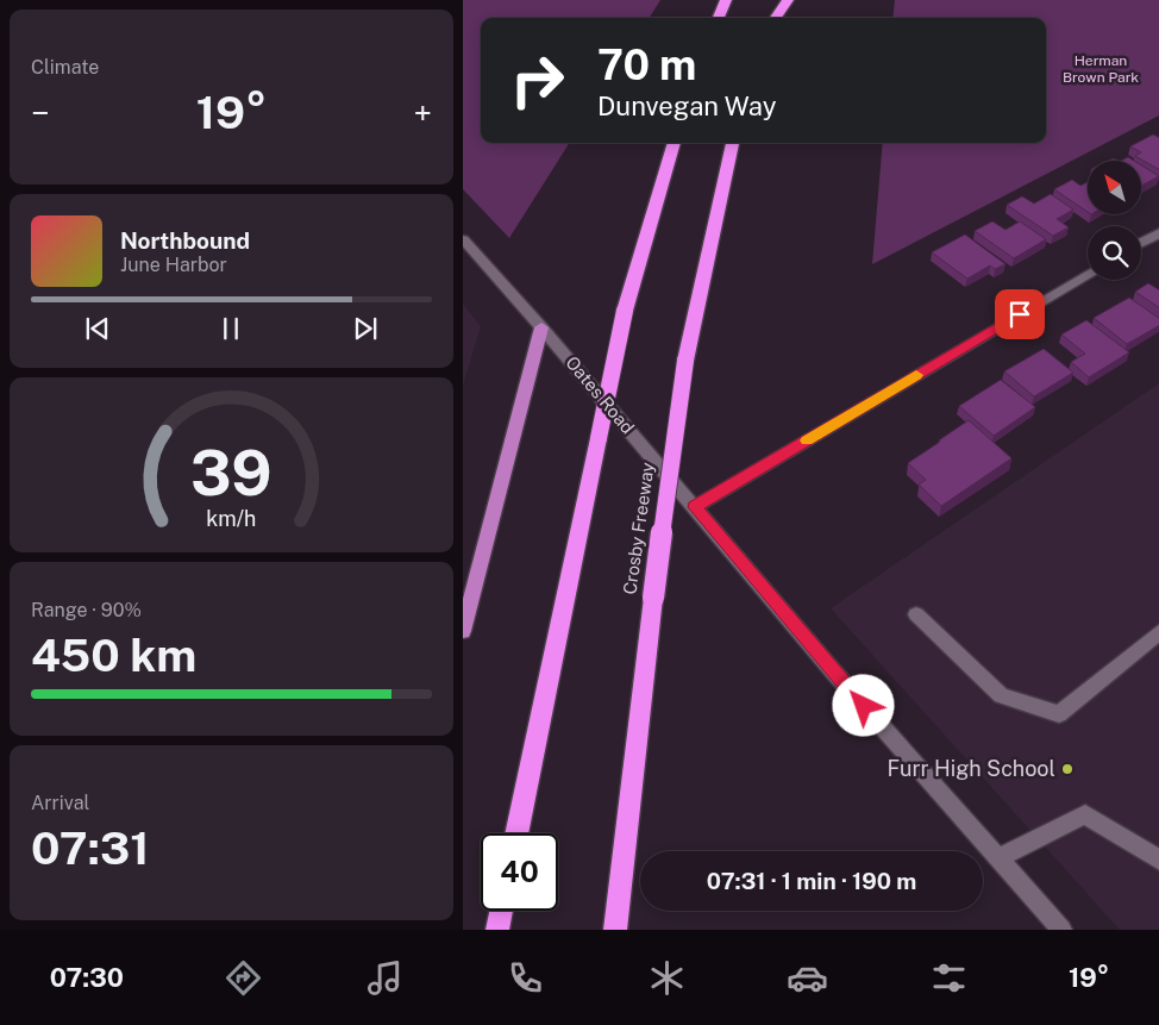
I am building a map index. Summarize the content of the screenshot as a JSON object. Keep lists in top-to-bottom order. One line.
{"streets":{"highway":["Crosby Freeway"],"street":["Oates Road"]},"parks":["Herman Brown Park"],"places":["Furr High School"],"north":"top left","page":{"tile":["Climate",["Range · 90%","450 km"],["Arrival","07:31"]],"turn":["70 m","Dunvegan Way"],"heat":["−","19°","+"],"song":["Northbound","June Harbor"],"limit":"40","trip":"07:31 · 1 min · 190 m","tabs":["07:30","19°"],"gauge":["39","km/h"]}}
